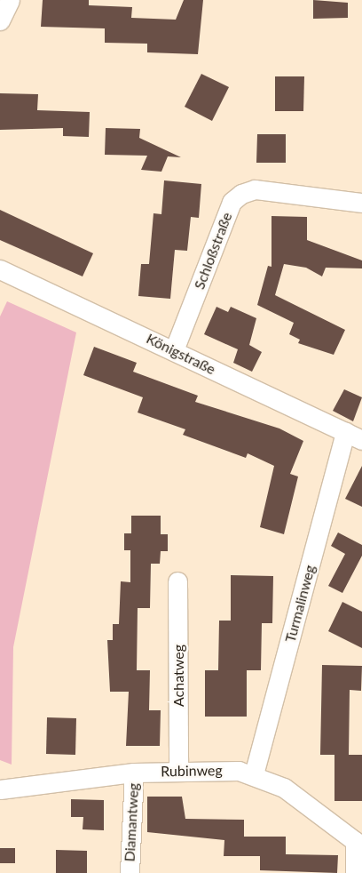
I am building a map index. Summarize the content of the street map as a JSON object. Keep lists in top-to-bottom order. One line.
{"streets":{"street":["Schloßstraße","Königstraße","Turmalinweg","Achatweg","Rubinweg","Diamantweg"]},"crossings":[["Schloßstraße","Königstraße"],["Königstraße","Turmalinweg"],["Turmalinweg","Rubinweg"],["Achatweg","Rubinweg"],["Rubinweg","Diamantweg"]]}
